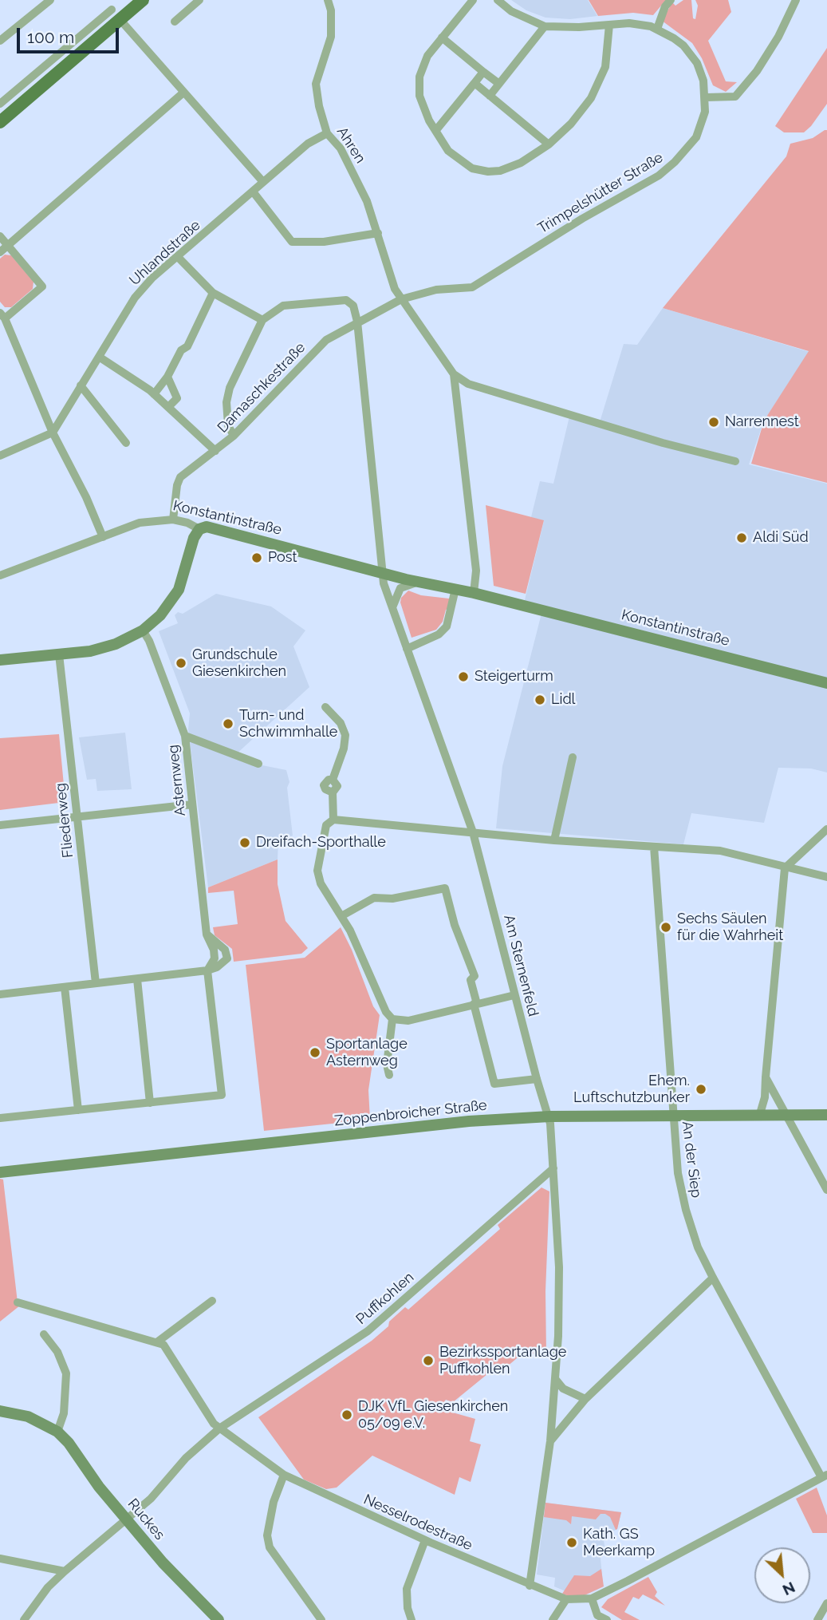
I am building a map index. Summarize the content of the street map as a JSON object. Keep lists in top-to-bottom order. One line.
{"streets":{"main road":["Konstantinstraße","Zoppenbroicher Straße","Ruckes"],"street":["Ahren","Trimpelshütter Straße","Uhlandstraße","Damaschkestraße","Asternweg","Fliederweg","Am Sternenfeld","An der Siep","Puffkohlen","Nesselrodestraße"]},"crossings":[["Ahren","Trimpelshütter Straße"],["Ahren","Uhlandstraße"],["Ahren","Damaschkestraße"],["Trimpelshütter Straße","Damaschkestraße"],["Damaschkestraße","Konstantinstraße"],["Damaschkestraße","Am Sternenfeld"],["Konstantinstraße","Am Sternenfeld"],["Am Sternenfeld","Zoppenbroicher Straße"],["Am Sternenfeld","Puffkohlen"],["Am Sternenfeld","Nesselrodestraße"],["Zoppenbroicher Straße","An der Siep"],["Puffkohlen","Ruckes"],["Puffkohlen","Nesselrodestraße"]],"places":["Narrennest","Aldi Süd","Post","Grundschule Giesenkirchen","Steigerturm","Lidl","Turn- und Schwimmhalle","Dreifach-Sporthalle","Sechs Säulen für die Wahrheit","Sportanlage Asternweg","Ehem. Luftschutzbunker","Bezirkssportanlage Puffkohlen","DJK VfL Giesenkirchen 05/09 e.V.","Kath. GS Meerkamp"],"scale_bar":"100 m","north":"bottom right"}
